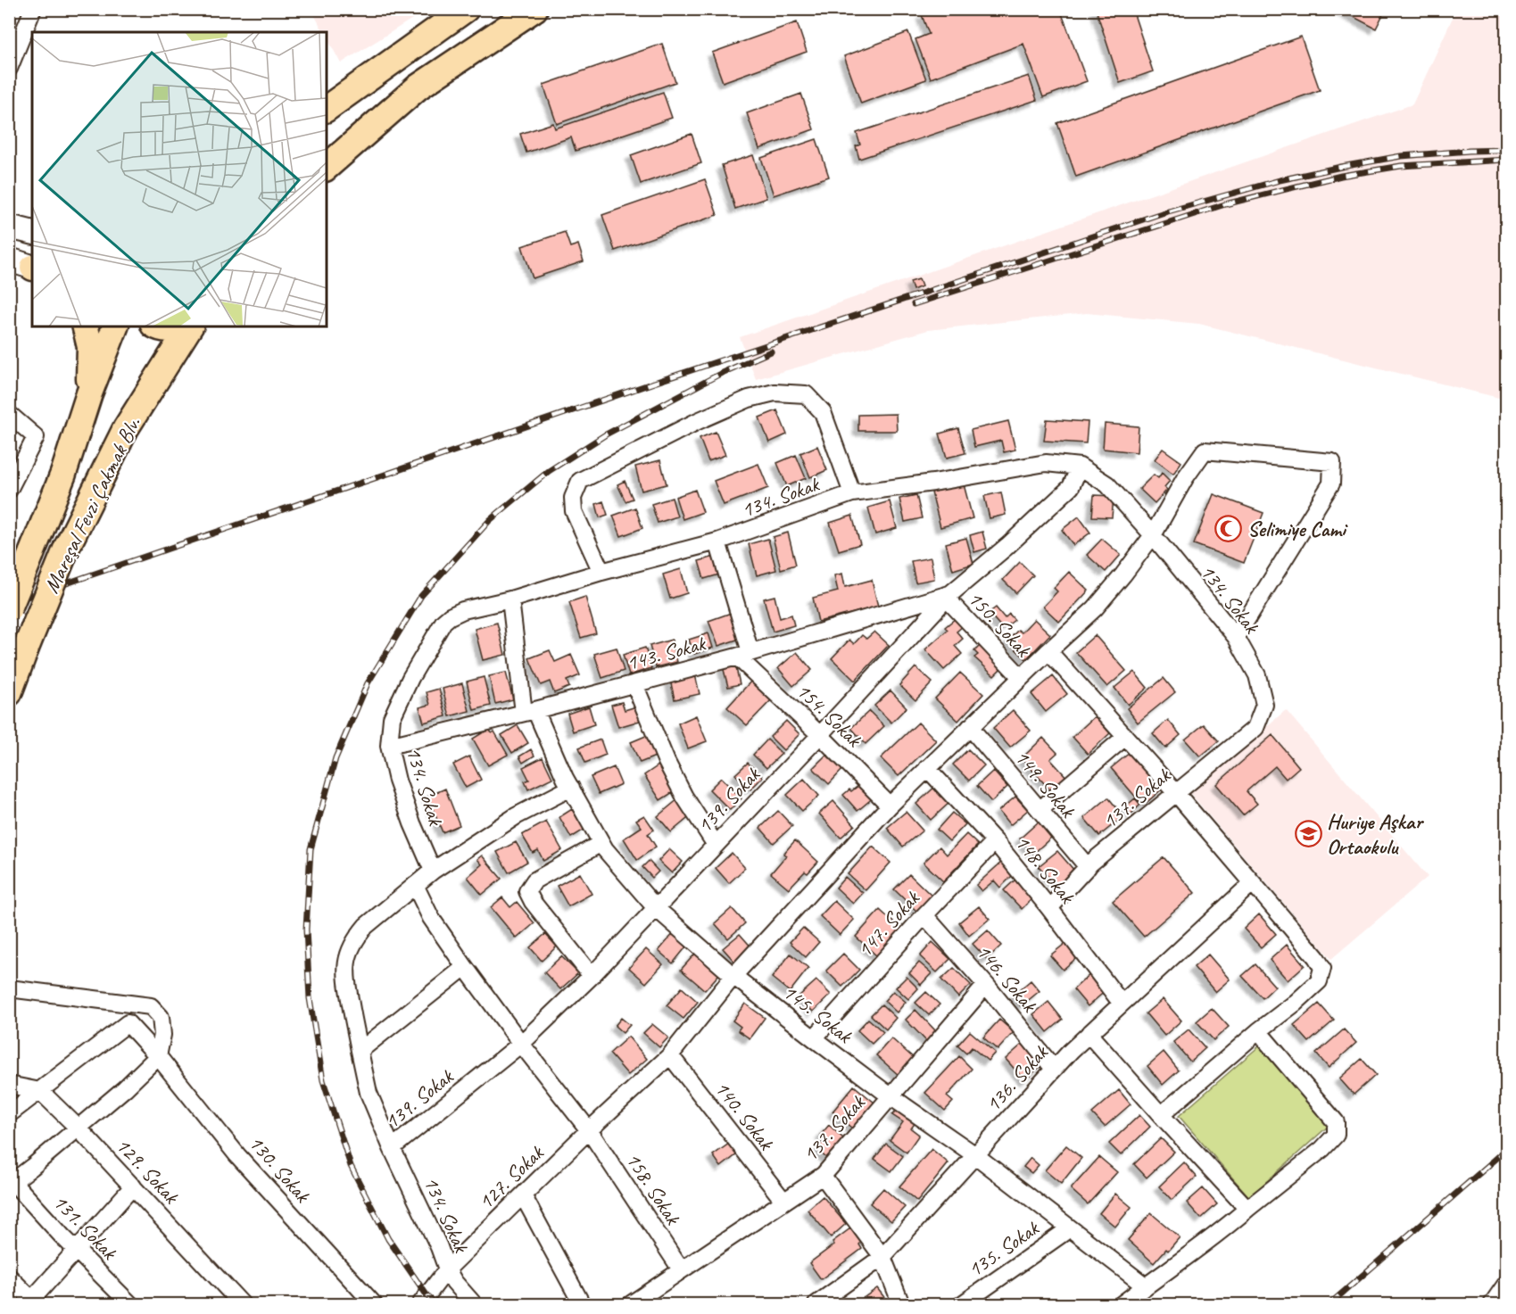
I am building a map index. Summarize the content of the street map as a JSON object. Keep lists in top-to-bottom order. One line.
{"streets":{"main road":["Mareşal Fevzi Çakmak Blv."],"street":["134. Sokak","150. Sokak","143. Sokak","154. Sokak","149. Sokak","137. Sokak","139. Sokak","148. Sokak","147. Sokak","146. Sokak","145. Sokak","136. Sokak","140. Sokak","130. Sokak","129. Sokak","127. Sokak","158. Sokak","131. Sokak","135. Sokak"]},"crossings":[["134. Sokak","143. Sokak"],["134. Sokak","137. Sokak"],["134. Sokak","139. Sokak"],["134. Sokak","145. Sokak"],["134. Sokak","127. Sokak"],["150. Sokak","143. Sokak"],["150. Sokak","139. Sokak"],["150. Sokak","127. Sokak"],["143. Sokak","154. Sokak"],["143. Sokak","139. Sokak"],["143. Sokak","145. Sokak"],["154. Sokak","139. Sokak"],["154. Sokak","127. Sokak"],["149. Sokak","137. Sokak"],["149. Sokak","127. Sokak"],["137. Sokak","148. Sokak"],["137. Sokak","146. Sokak"],["137. Sokak","145. Sokak"],["137. Sokak","140. Sokak"],["137. Sokak","158. Sokak"],["139. Sokak","145. Sokak"],["139. Sokak","158. Sokak"],["148. Sokak","147. Sokak"],["148. Sokak","136. Sokak"],["148. Sokak","127. Sokak"],["147. Sokak","146. Sokak"],["147. Sokak","145. Sokak"],["146. Sokak","136. Sokak"],["145. Sokak","136. Sokak"],["145. Sokak","127. Sokak"],["145. Sokak","135. Sokak"],["140. Sokak","127. Sokak"],["127. Sokak","158. Sokak"]],"places":{"mosque":["Selimiye Cami"],"school or university":["Huriye Aşkar Ortaokulu"]}}
